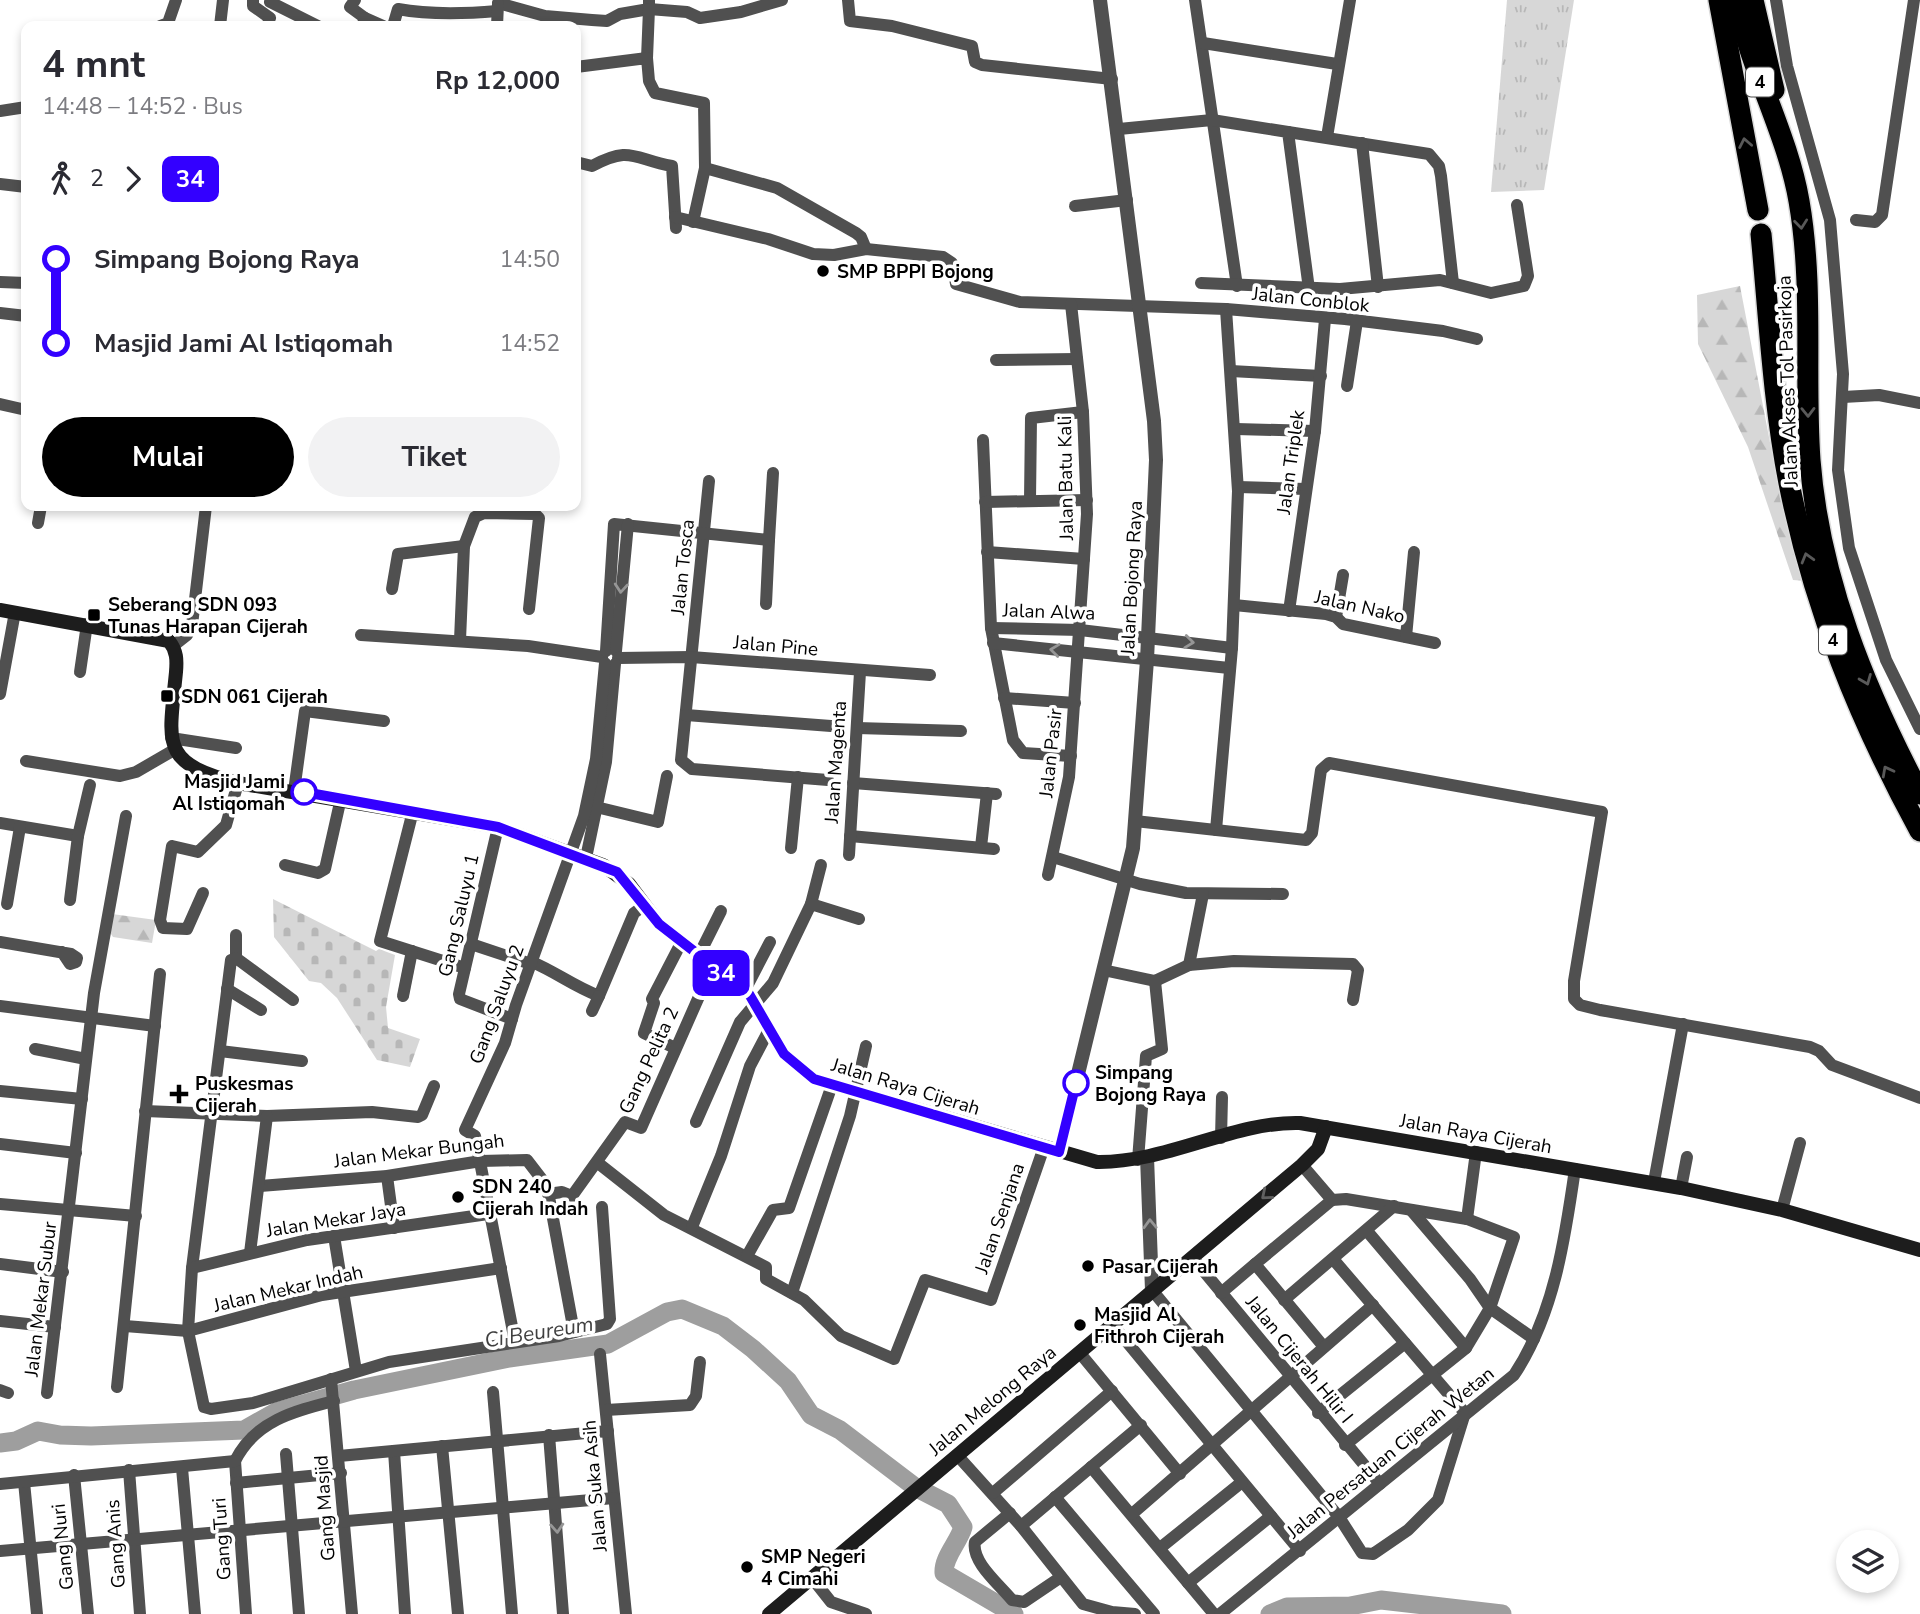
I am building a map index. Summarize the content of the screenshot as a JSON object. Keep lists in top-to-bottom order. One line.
{"streets":{"highway":["4","Jalan Akses Tol Pasirkoja"],"main road":["Jalan Raya Cijerah","Jalan Melong Raya"],"street":["Jalan Conblok","Jalan Triplek","Jalan Batu Kali","Jalan Tosca","Jalan Bojong Raya","Jalan Nako","Jalan Alwa","Jalan Pine","Jalan Pasir","Jalan Magenta","Gang Saluyu 1","Gang Saluyu 2","Gang Pelita 2","Jalan Mekar Bungah","Jalan Senjana","Jalan Mekar Jaya","Jalan Mekar Indah","Jalan Mekar Subur","Jalan Cijerah Hilir I","Jalan Persatuan Cijerah Wetan","Jalan Suka Asih","Gang Masjid","Gang Turi","Gang Anis","Gang Nuri"]},"crossings":[["Jalan Conblok","Jalan Triplek"],["Jalan Conblok","Jalan Batu Kali"],["Jalan Conblok","Jalan Bojong Raya"],["Jalan Triplek","Jalan Nako"],["Jalan Batu Kali","Jalan Alwa"],["Jalan Batu Kali","Jalan Pasir"],["Jalan Tosca","Jalan Pine"],["Jalan Tosca","Gang Saluyu 2"],["Jalan Bojong Raya","Jalan Alwa"],["Jalan Bojong Raya","Jalan Raya Cijerah"],["Jalan Alwa","Jalan Pasir"],["Jalan Pine","Jalan Magenta"],["Jalan Pine","Gang Saluyu 2"],["Gang Saluyu 1","Gang Saluyu 2"],["Gang Saluyu 1","Jalan Raya Cijerah"],["Gang Saluyu 2","Jalan Raya Cijerah"],["Gang Saluyu 2","Jalan Mekar Bungah"],["Gang Pelita 2","Jalan Raya Cijerah"],["Gang Pelita 2","Jalan Mekar Bungah"],["Jalan Raya Cijerah","Jalan Senjana"],["Jalan Raya Cijerah","Jalan Melong Raya"],["Jalan Raya Cijerah","Jalan Persatuan Cijerah Wetan"],["Jalan Cijerah Hilir I","Jalan Melong Raya"],["Jalan Cijerah Hilir I","Jalan Persatuan Cijerah Wetan"]],"water":["Ci Beureum"],"places":{"other":["SMP BPPI Bojong","Masjid Jami Al Istiqomah","Simpang Bojong Raya","SDN 240 Cijerah Indah","Pasar Cijerah","Masjid Al Fithroh Cijerah","SMP Negeri 4 Cimahi"],"transit":["Seberang SDN 093 Tunas Harapan Cijerah","SDN 061 Cijerah"],"health":["Puskesmas Cijerah"]},"lines":["bus line 34"],"page":{"on_map":"34","heading":["4 mnt","14:48 – 14:52 · Bus","Rp 12,000"],"legs":["2","34"],"list":[{"name":"Simpang Bojong Raya","value":"14:50"},{"name":"Masjid Jami Al Istiqomah","value":"14:52"}],"buttons":["Mulai","Tiket"]}}
